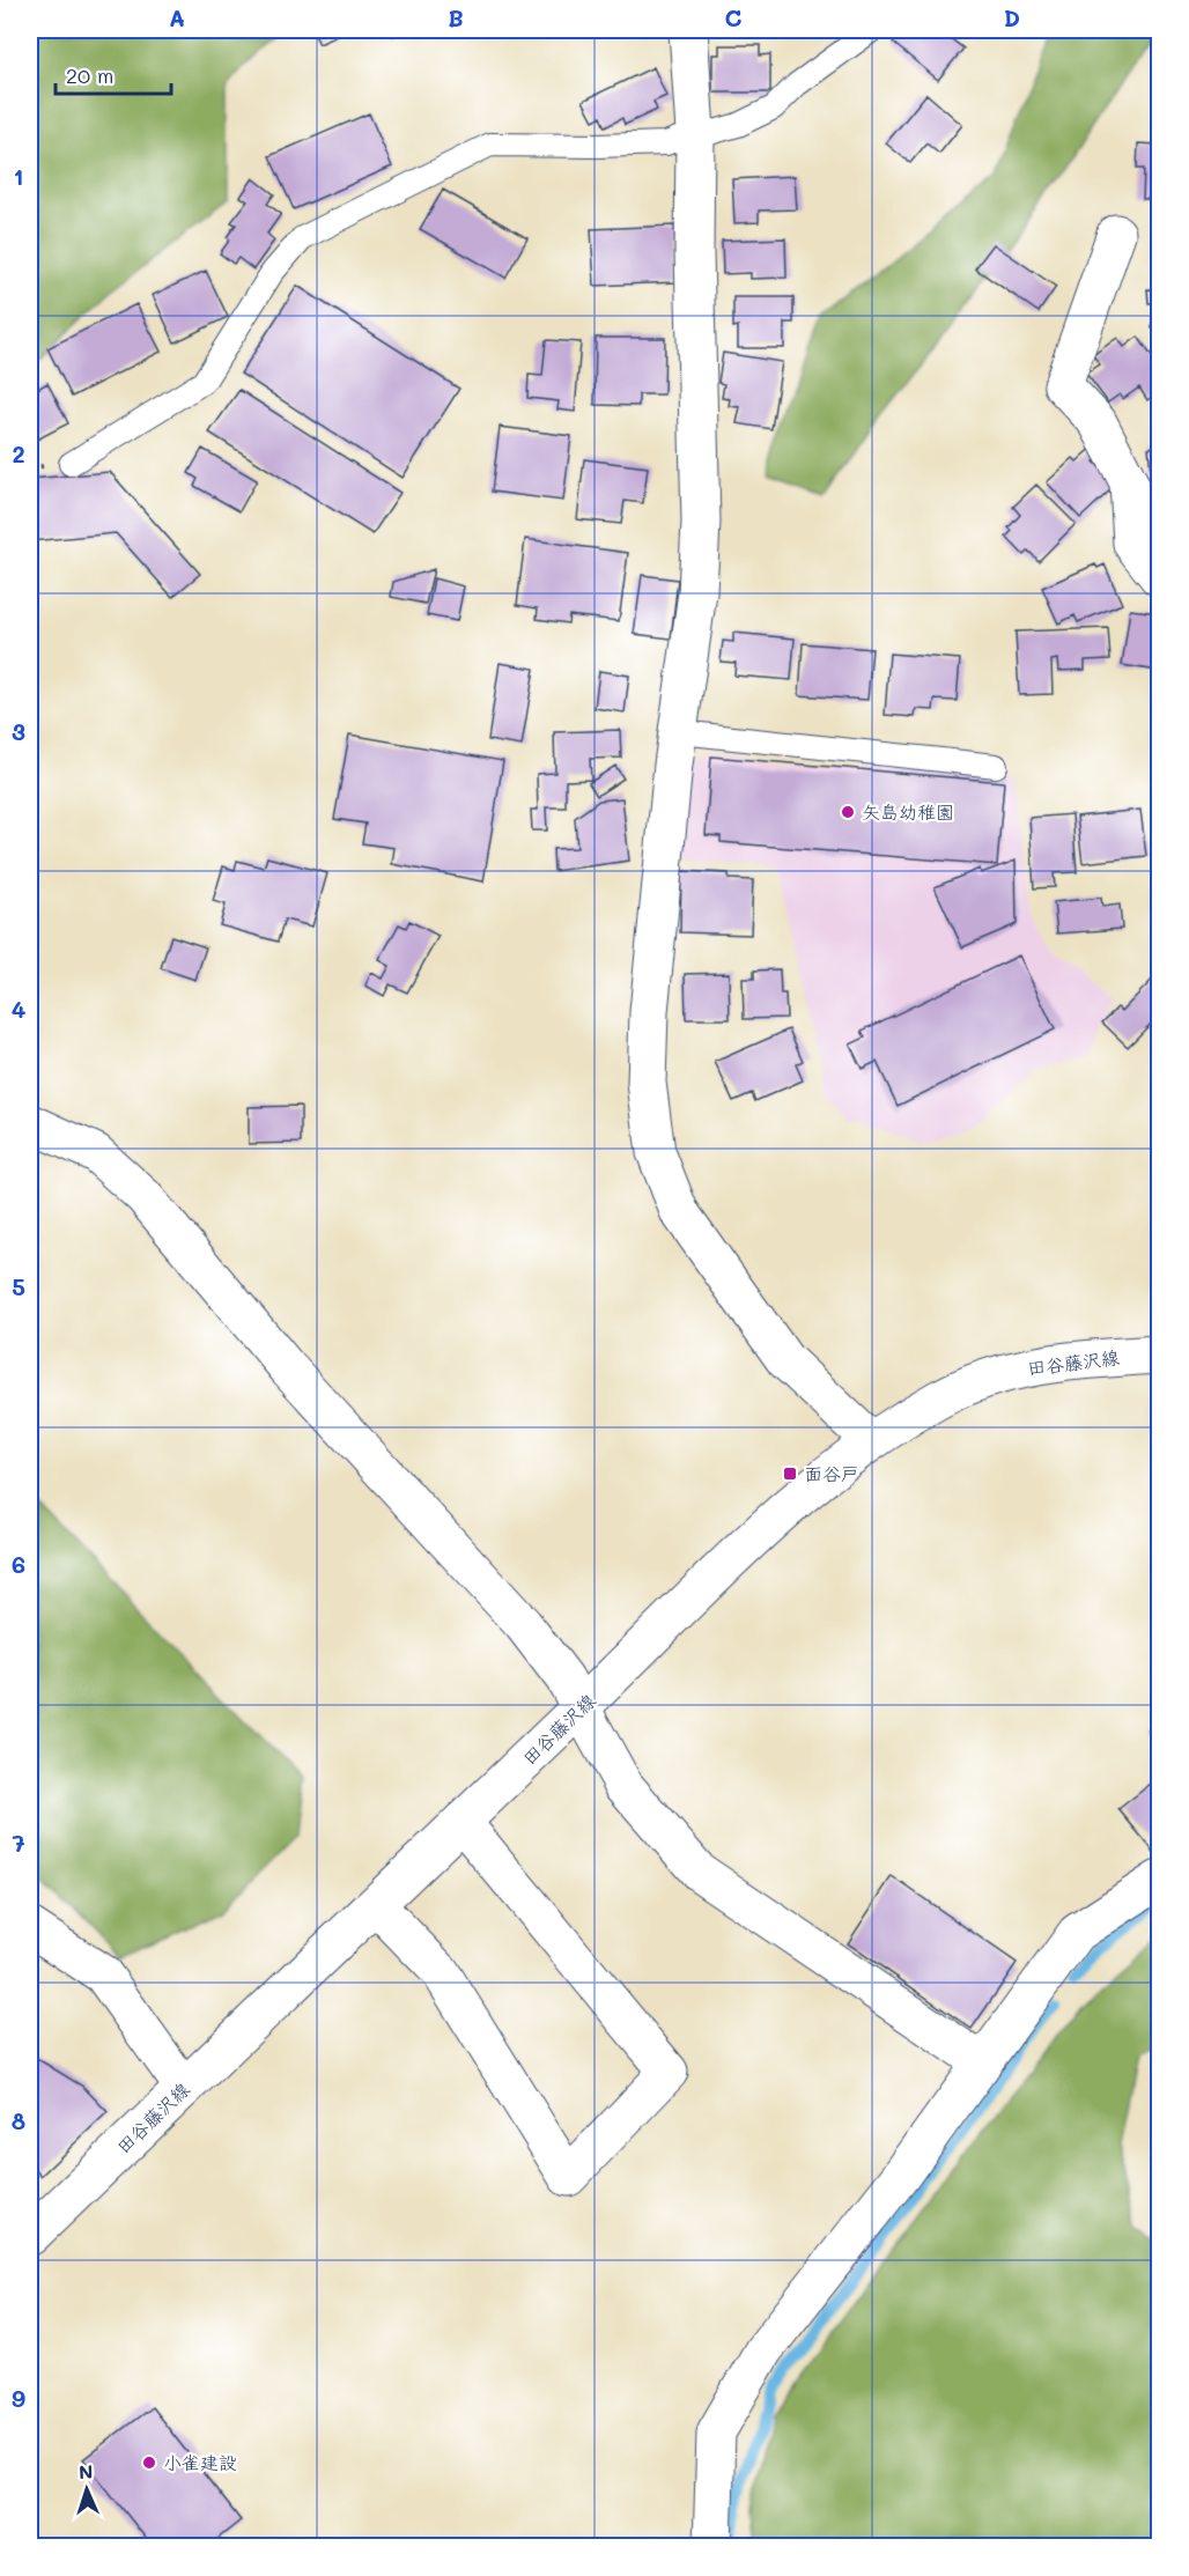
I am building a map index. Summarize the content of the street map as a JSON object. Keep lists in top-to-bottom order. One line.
{"streets":{"street":["田谷藤沢線"]},"places":{"other":["矢島幼稚園","小雀建設"],"transit":["面谷戸"]},"scale_bar":"20 m","north":"top","grid":{"columns":["A","B","C","D"],"rows":["1","2","3","4","5","6","7","8","9"]}}
